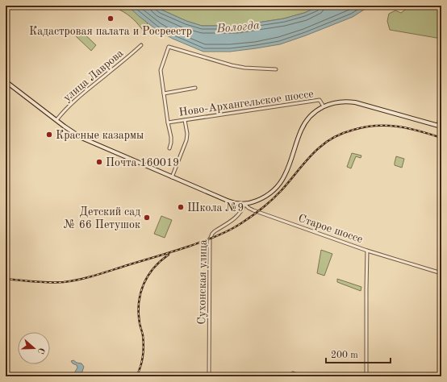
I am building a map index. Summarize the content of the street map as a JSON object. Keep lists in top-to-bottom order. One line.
{"streets":{"street":["улица Лаврова","Ново-Архангельское шоссе","Старое шоссе","Сухонская улица"]},"crossings":[["Старое шоссе","Сухонская улица"]],"water":["Вологда"],"places":["Кадастровая палата и Росреестр","Красные казармы","Почта 160019","Школа №9","Детский сад № 66 Петушок"],"scale_bar":"200 m","north":"right"}
